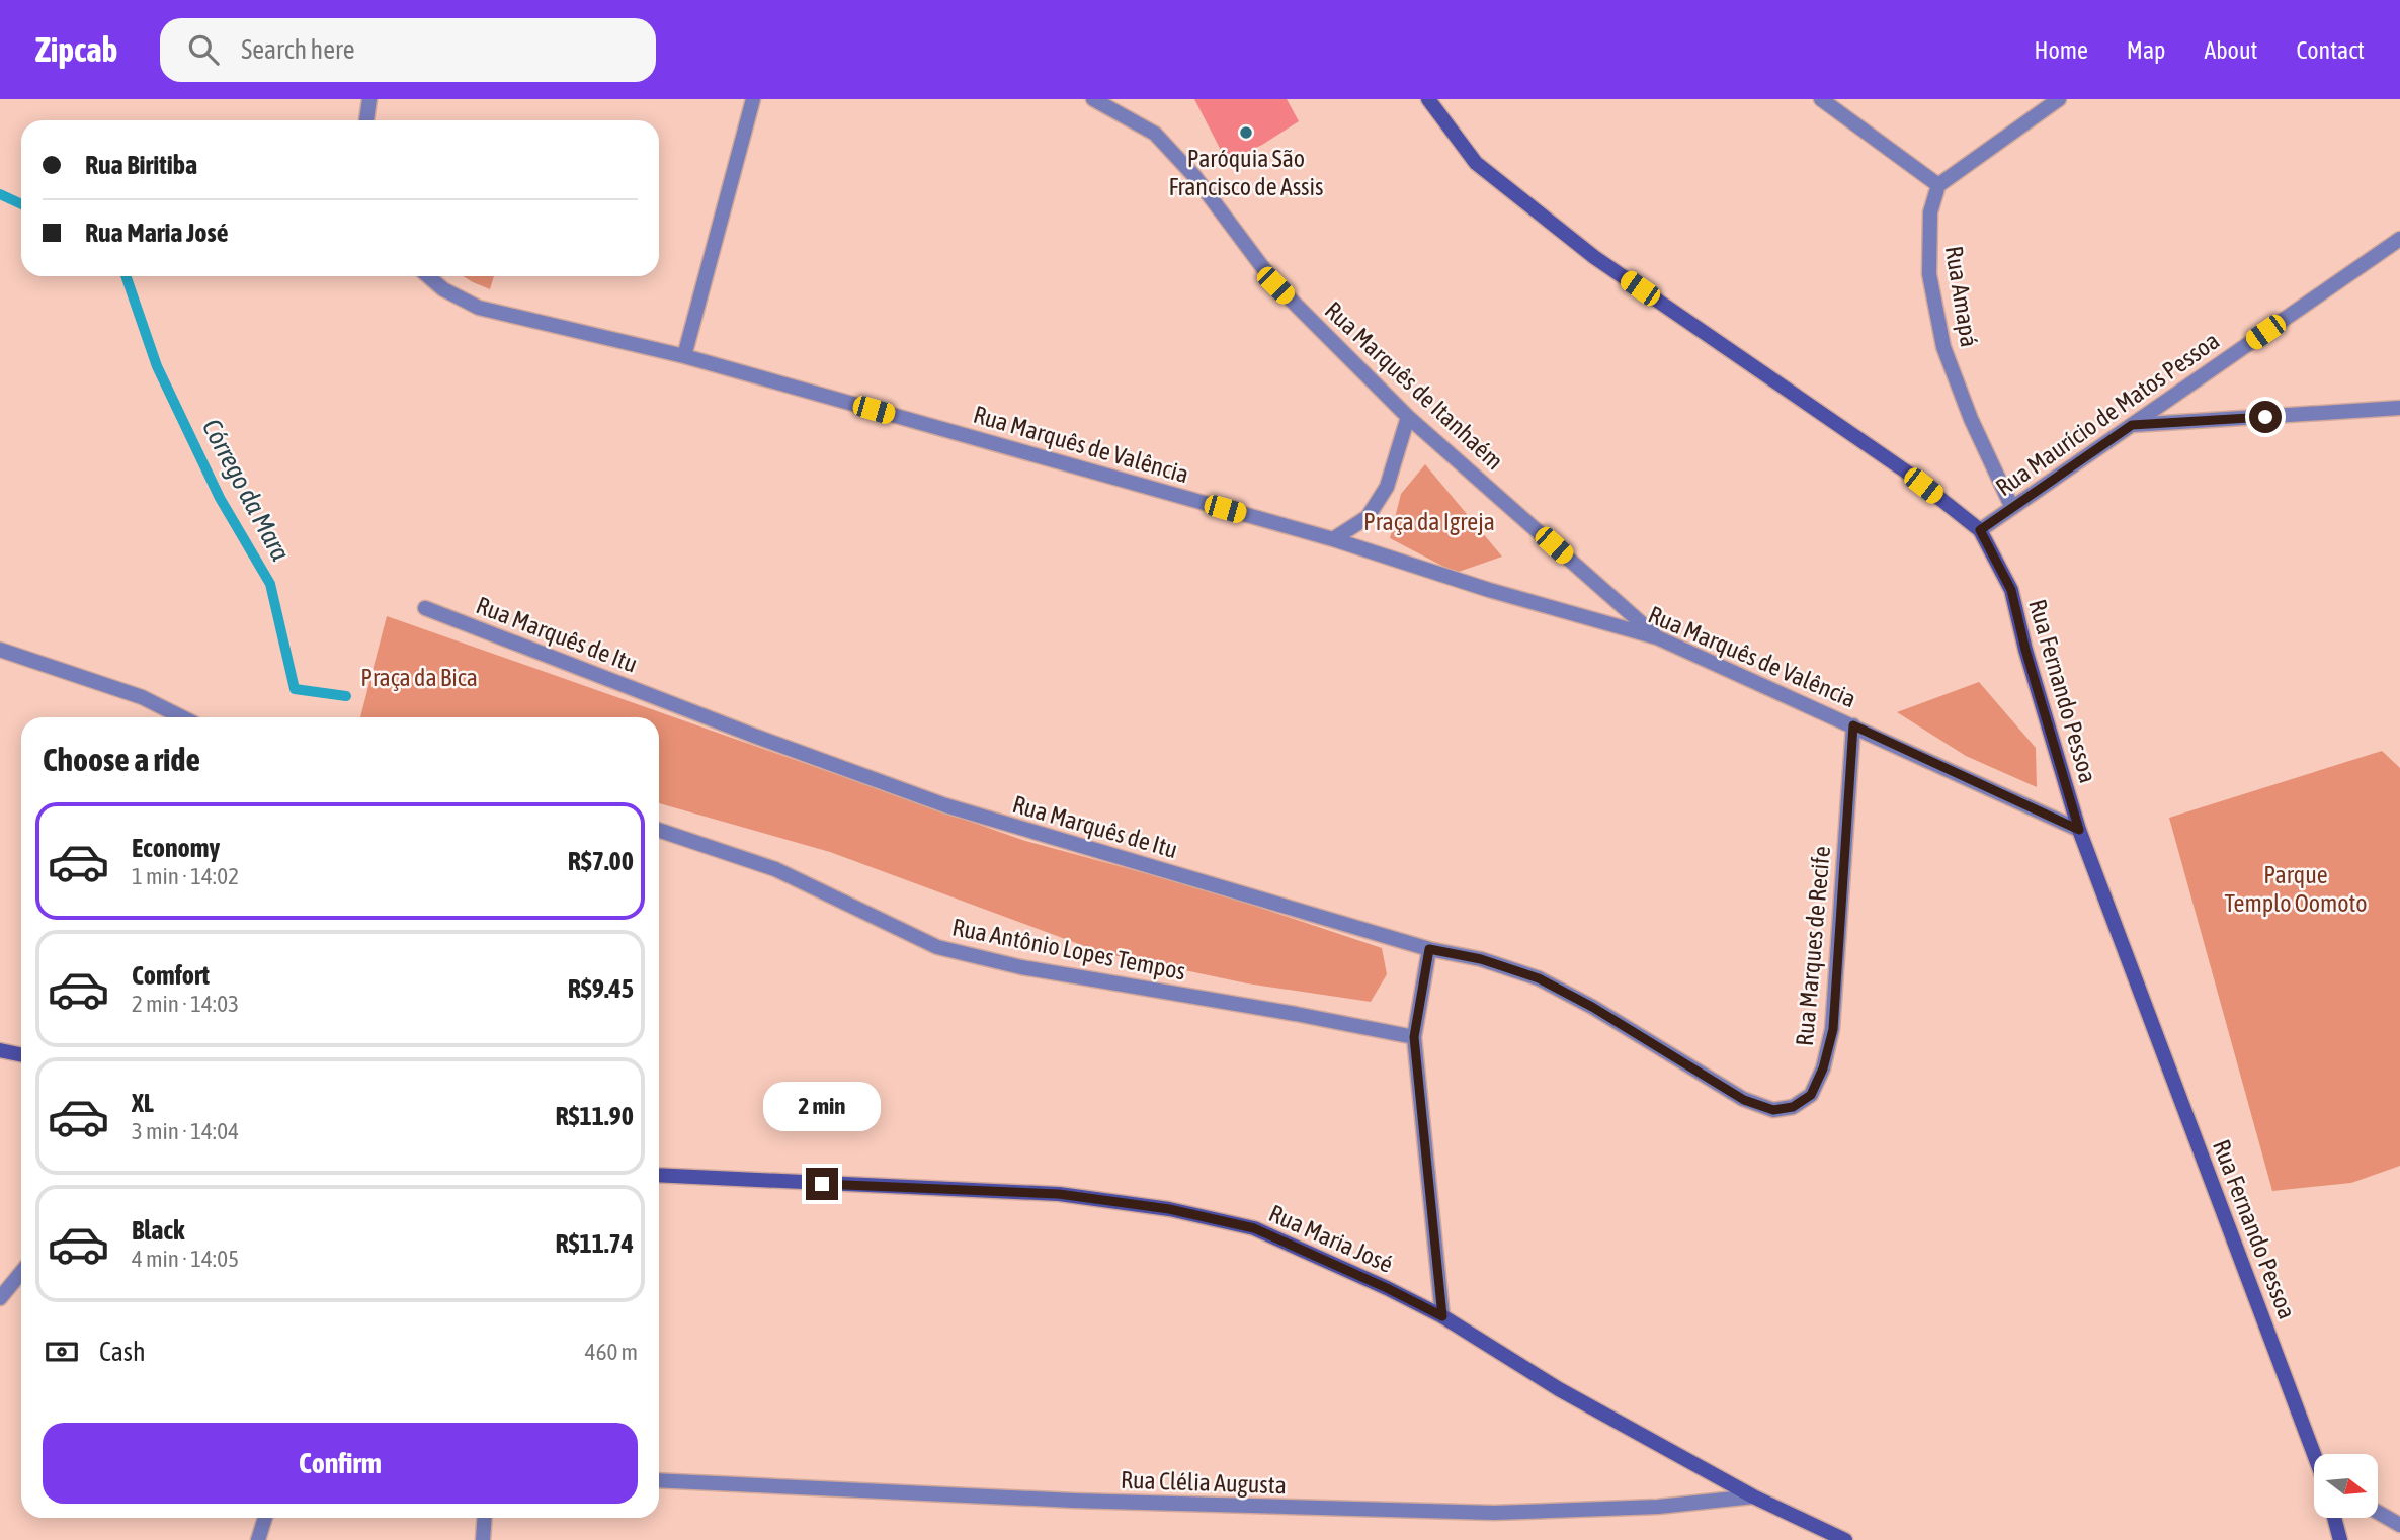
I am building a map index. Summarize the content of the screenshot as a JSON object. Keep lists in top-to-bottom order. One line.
{"streets":{"main road":["Rua Fernando Pessoa","Rua Maria José"],"street":["Rua Amapá","Rua Marquês de Itanhaém","Rua Maurício de Matos Pessoa","Rua Marquês de Valência","Rua Marquês de Itu","Rua Marques de Recife","Rua Antônio Lopes Tempos","Rua Clélia Augusta"]},"crossings":[["Rua Amapá","Rua Maurício de Matos Pessoa"],["Rua Marquês de Itanhaém","Rua Marquês de Valência"],["Rua Maurício de Matos Pessoa","Rua Fernando Pessoa"],["Rua Marquês de Valência","Rua Fernando Pessoa"],["Rua Marquês de Valência","Rua Marques de Recife"],["Rua Marquês de Itu","Rua Marques de Recife"],["Rua Maria José","Rua Clélia Augusta"]],"water":["Córrego da Mara"],"parks":["Praça da Igreja","Praça da Bica","Parque Templo Oomoto"],"places":["Paróquia São Francisco de Assis"],"north":"right","page":{"header":"Zipcab","search":"Search here","nav":["Home","Map","About","Contact"],"banner":["Rua Biritiba","Rua Maria José"],"heading":"Choose a ride","list":[{"name":"Economy","note":"1 min · 14:02","value":"R$7.00"},{"name":"Comfort","note":"2 min · 14:03","value":"R$9.45"},{"name":"XL","note":"3 min · 14:04","value":"R$11.90"},{"name":"Black","note":"4 min · 14:05","value":"R$11.74"}],"bubble":"2 min","pay":["Cash","460 m"],"buttons":"Confirm"}}
